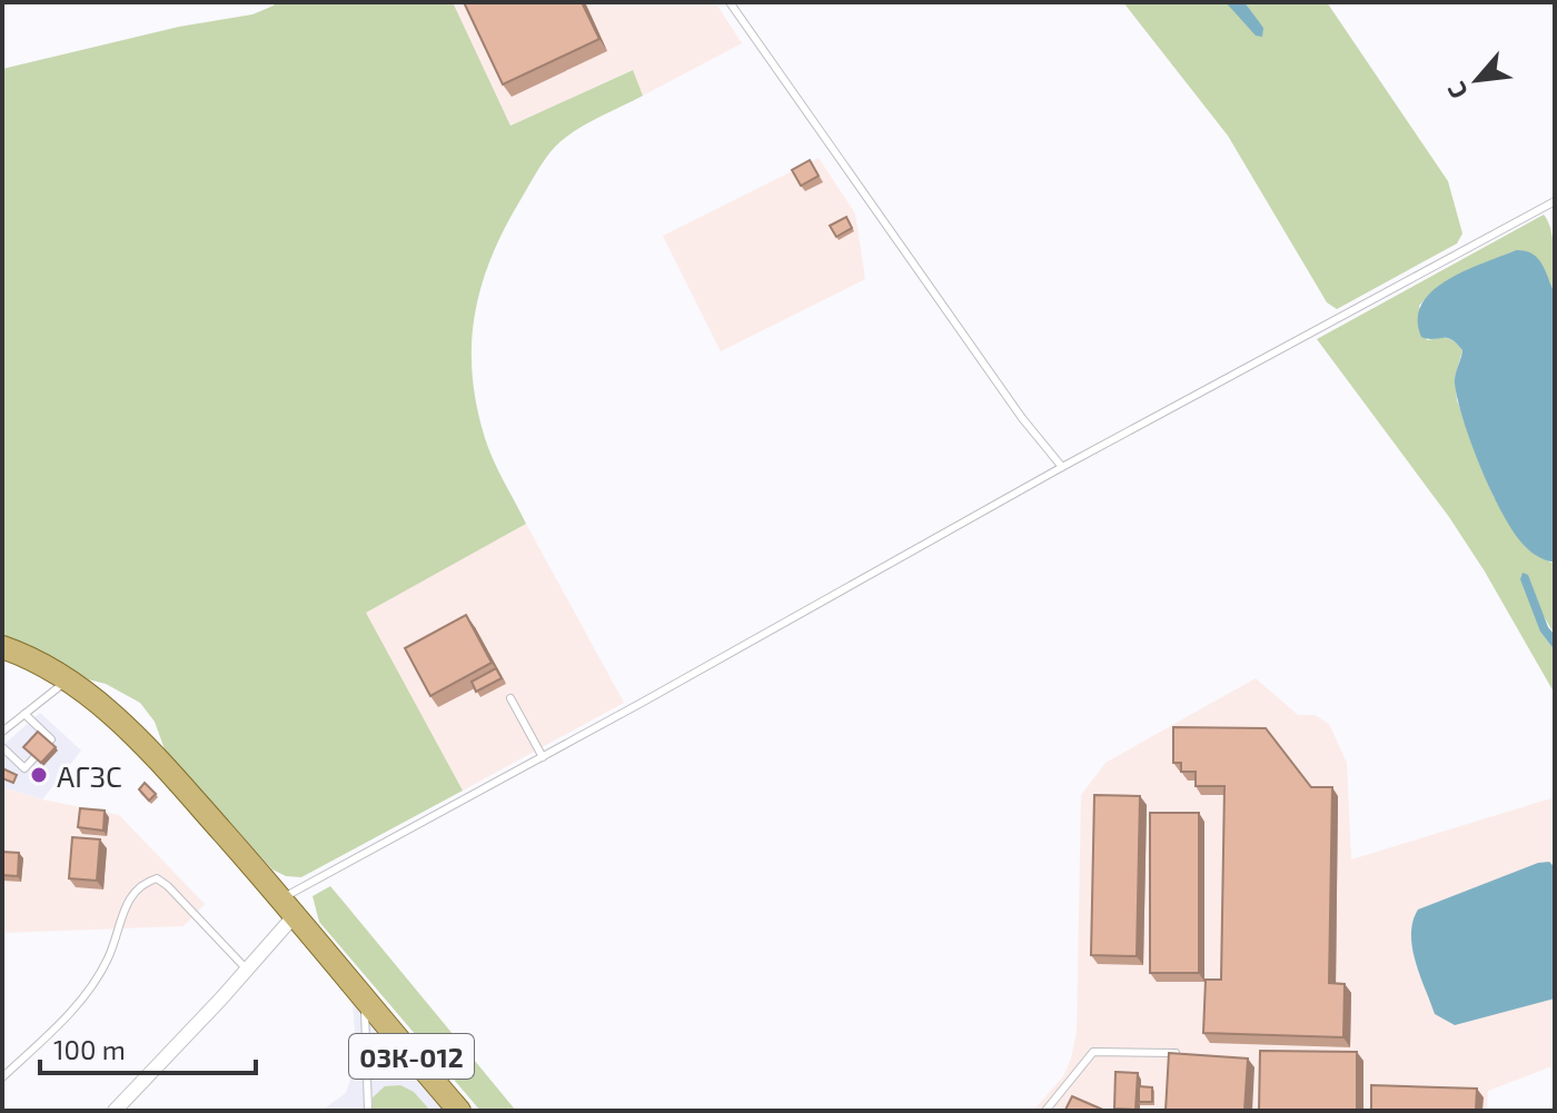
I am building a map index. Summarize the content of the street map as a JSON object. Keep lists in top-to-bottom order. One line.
{"streets":{"main road":["03К-012"]},"places":["АГЗС"],"scale_bar":"100 m","north":"bottom left"}
